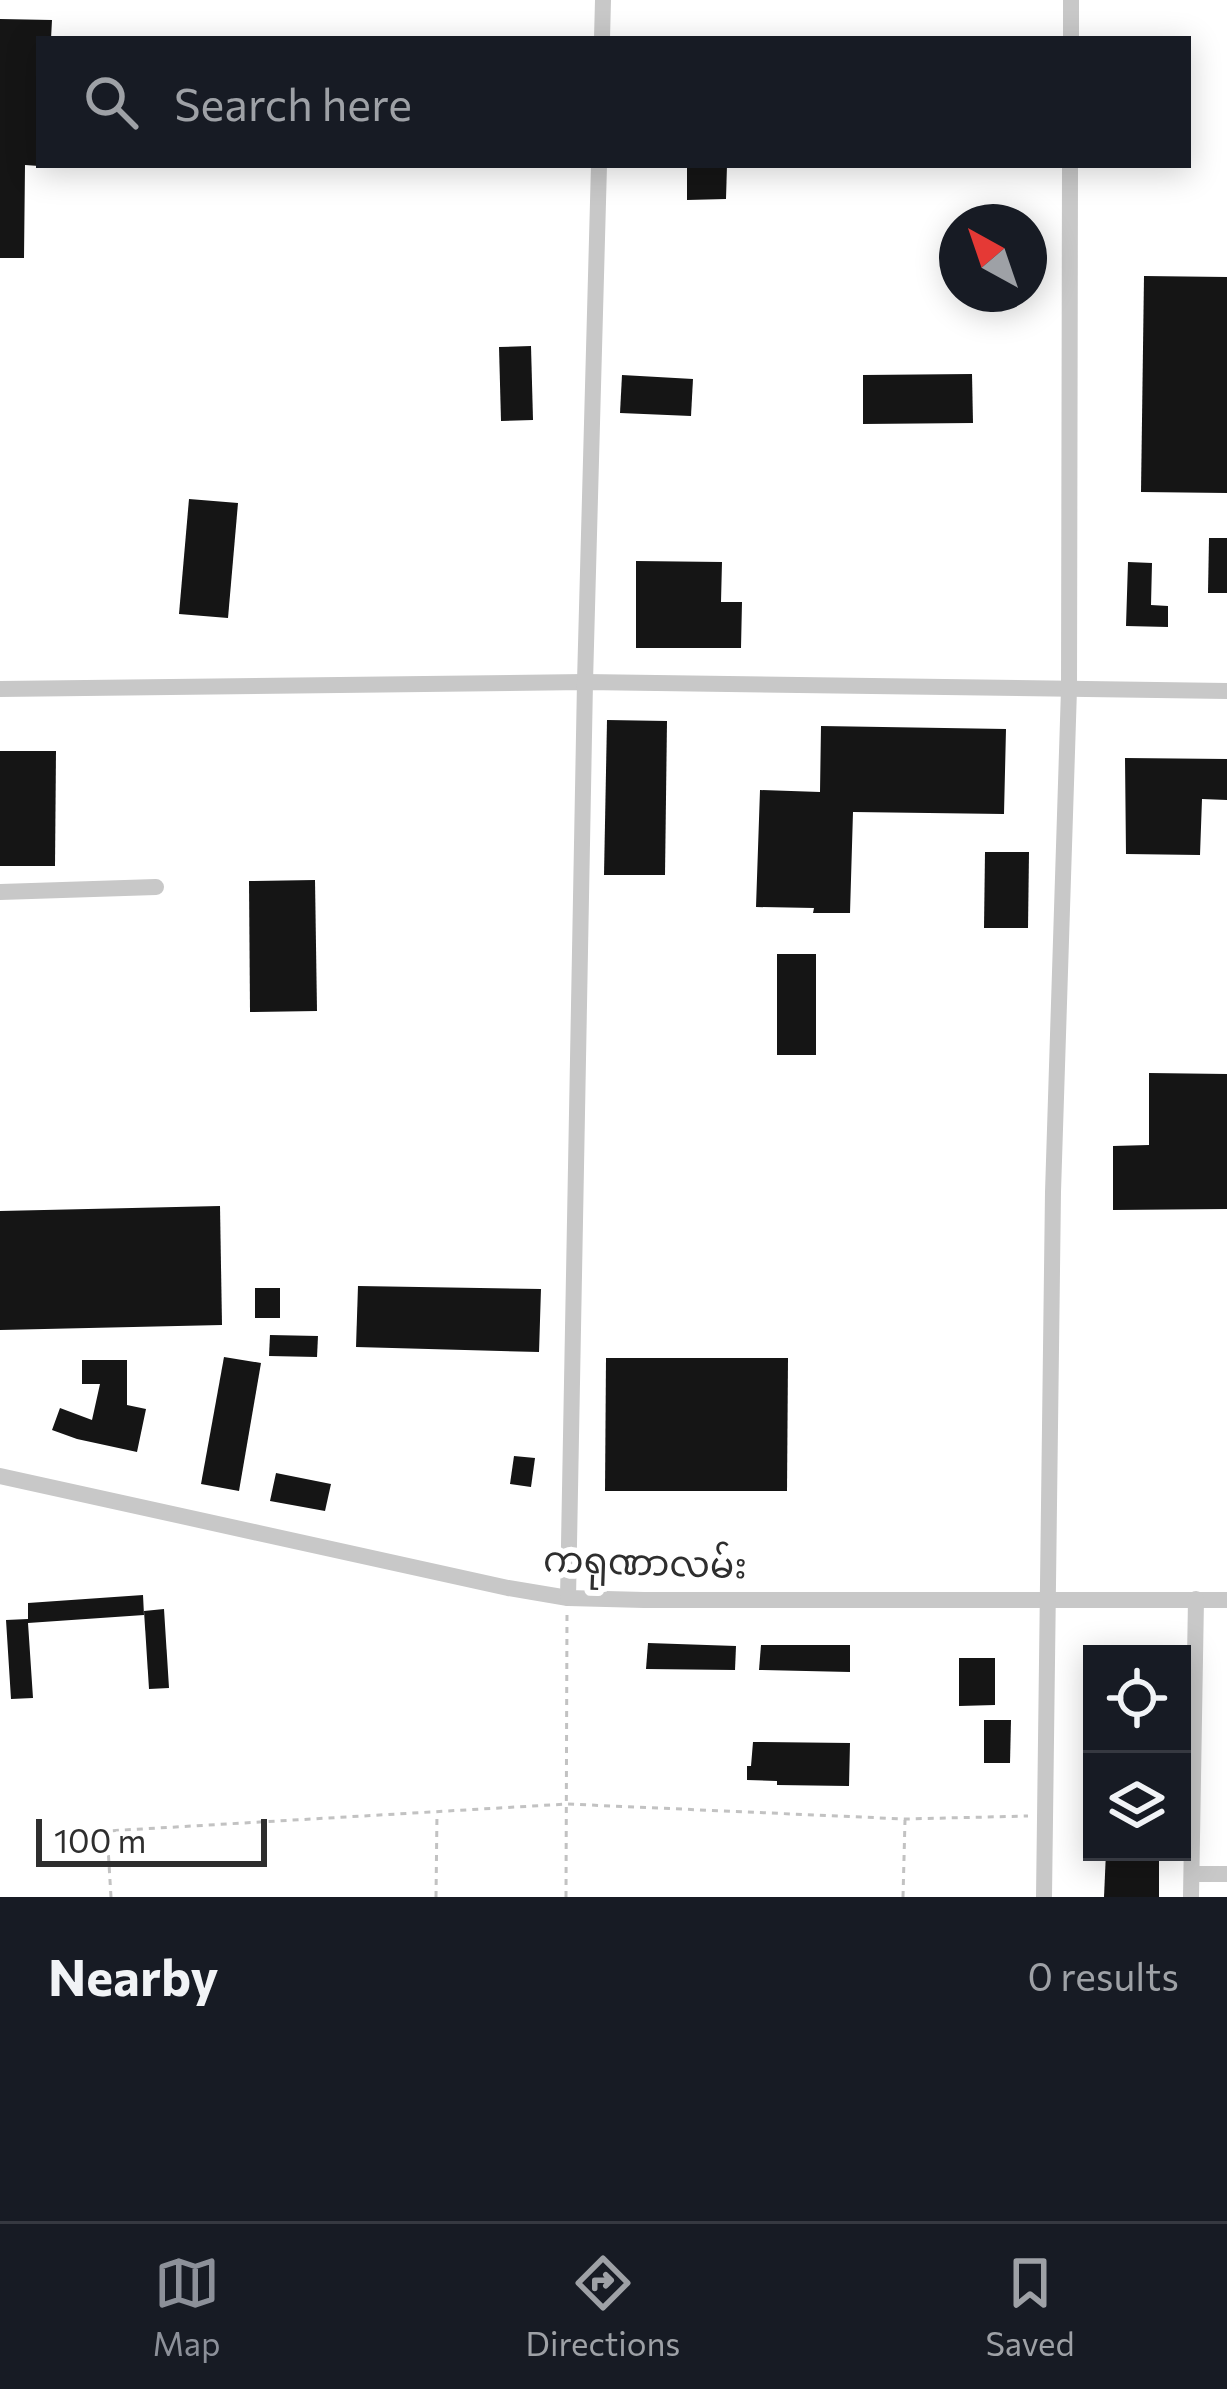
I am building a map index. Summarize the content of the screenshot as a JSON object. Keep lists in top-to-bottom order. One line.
{"streets":{"street":["ကရုဏာလမ်း"]},"scale_bar":"100 m","north":"top left","page":{"search":"Search here","scale":"100 m","heading":["Nearby","0 results"],"nav":["Map","Directions","Saved"]}}
